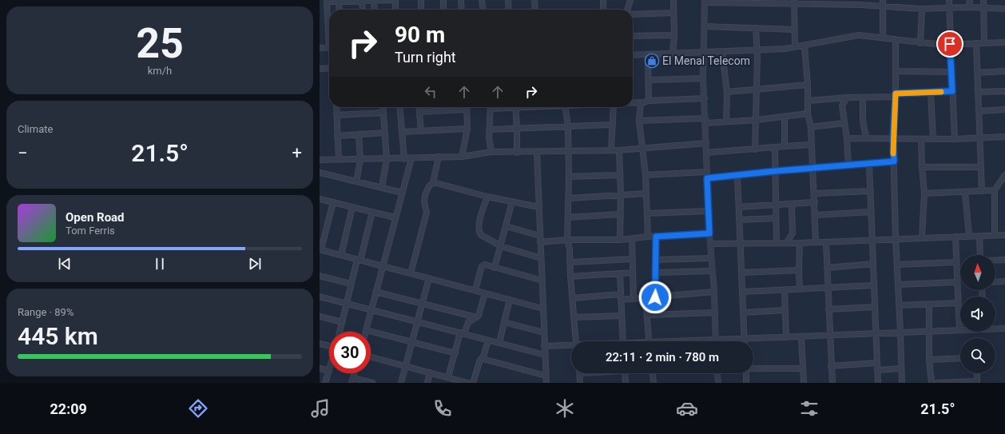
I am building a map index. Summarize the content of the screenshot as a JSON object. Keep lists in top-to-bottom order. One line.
{"places":{"shop":["El Menal Telecom"]},"north":"top","page":{"tile":[["25","km/h"],"Climate",["Range · 89%","445 km"]],"turn":["90 m","Turn right"],"heat":["−","21.5°","+"],"song":["Open Road","Tom Ferris"],"limit":"30","trip":"22:11 · 2 min · 780 m","tabs":["22:09","21.5°"]}}
